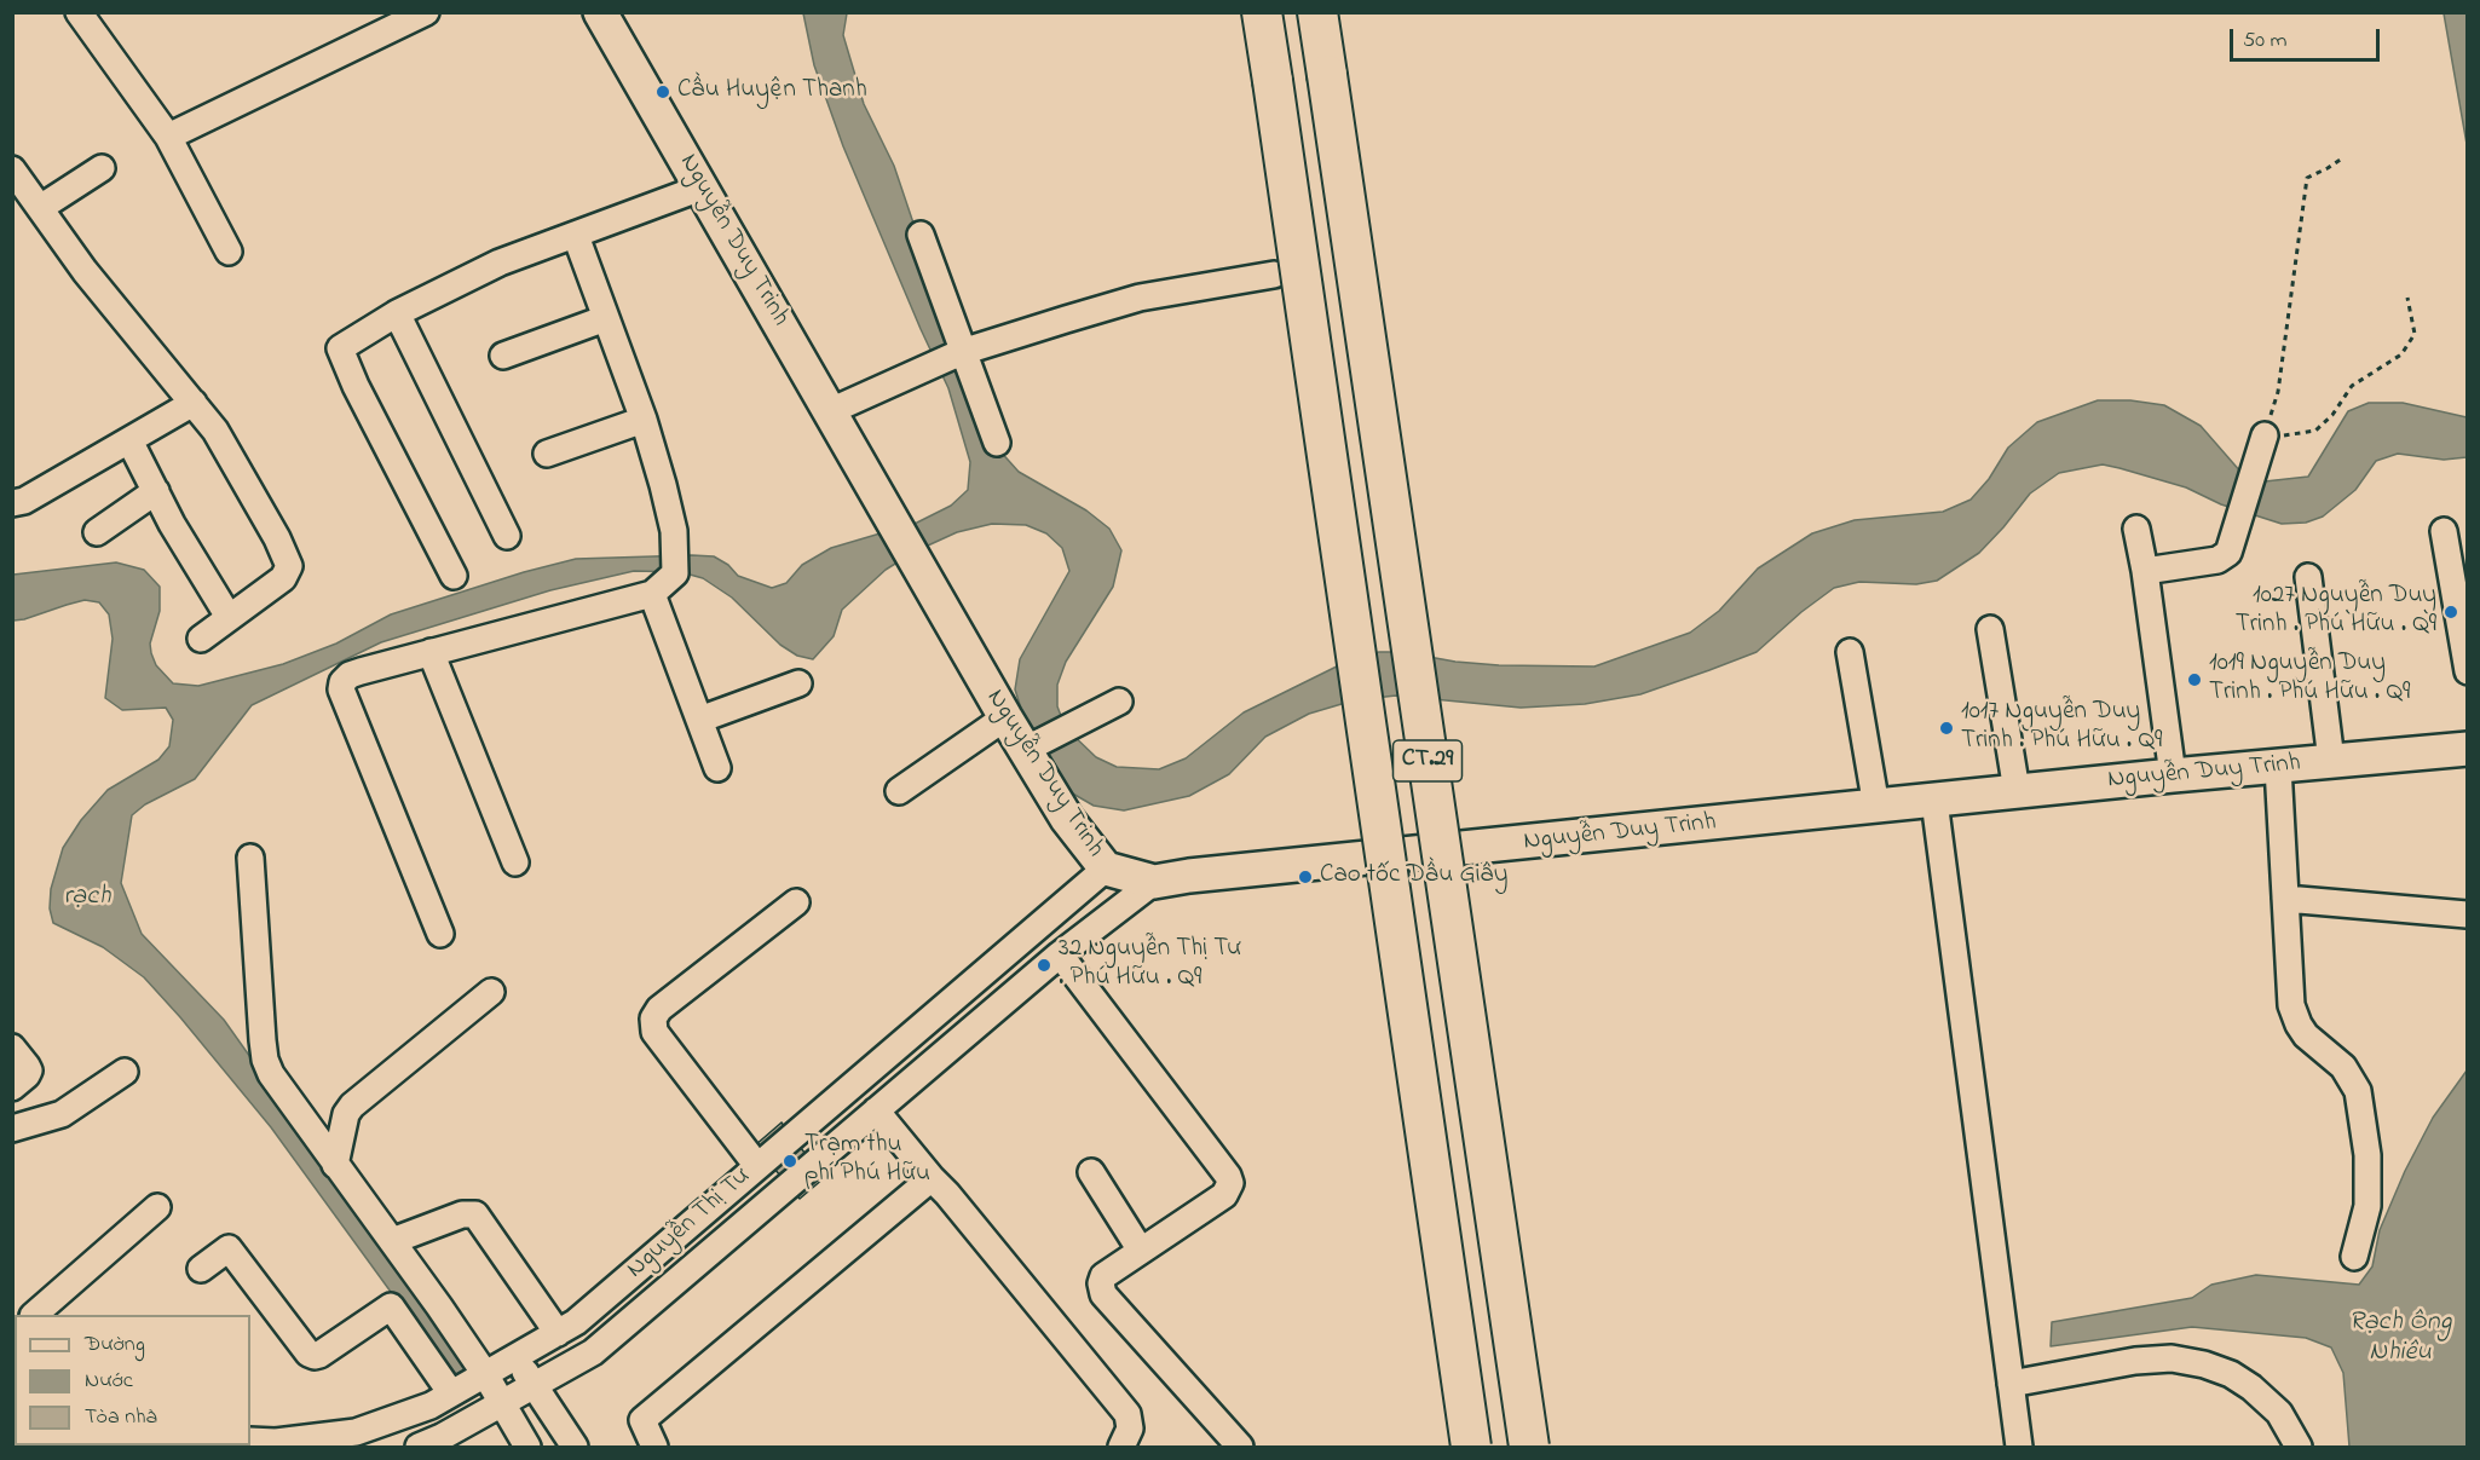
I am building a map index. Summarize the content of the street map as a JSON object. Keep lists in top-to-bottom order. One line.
{"streets":{"highway":["CT.29"],"main road":["Nguyễn Duy Trinh"],"street":["Nguyễn Thị Tư"]},"crossings":[["Nguyễn Duy Trinh","Nguyễn Thị Tư"]],"water":["rạch","Rạch Ông Nhiêu"],"places":["Cầu Huyện Thanh","1027 Nguyễn Duy Trinh . Phú Hữu . Q9","1019 Nguyễn Duy Trinh . Phú Hữu . Q9","1017 Nguyễn Duy Trinh . Phú Hữu . Q9","Cao tốc Dầu Giây","32 Nguyễn Thị Tư . Phú Hữu . Q9","Trạm thu phí Phú Hữu"],"legend":["Đường","Nước","Tòa nhà"],"scale_bar":"50 m"}
